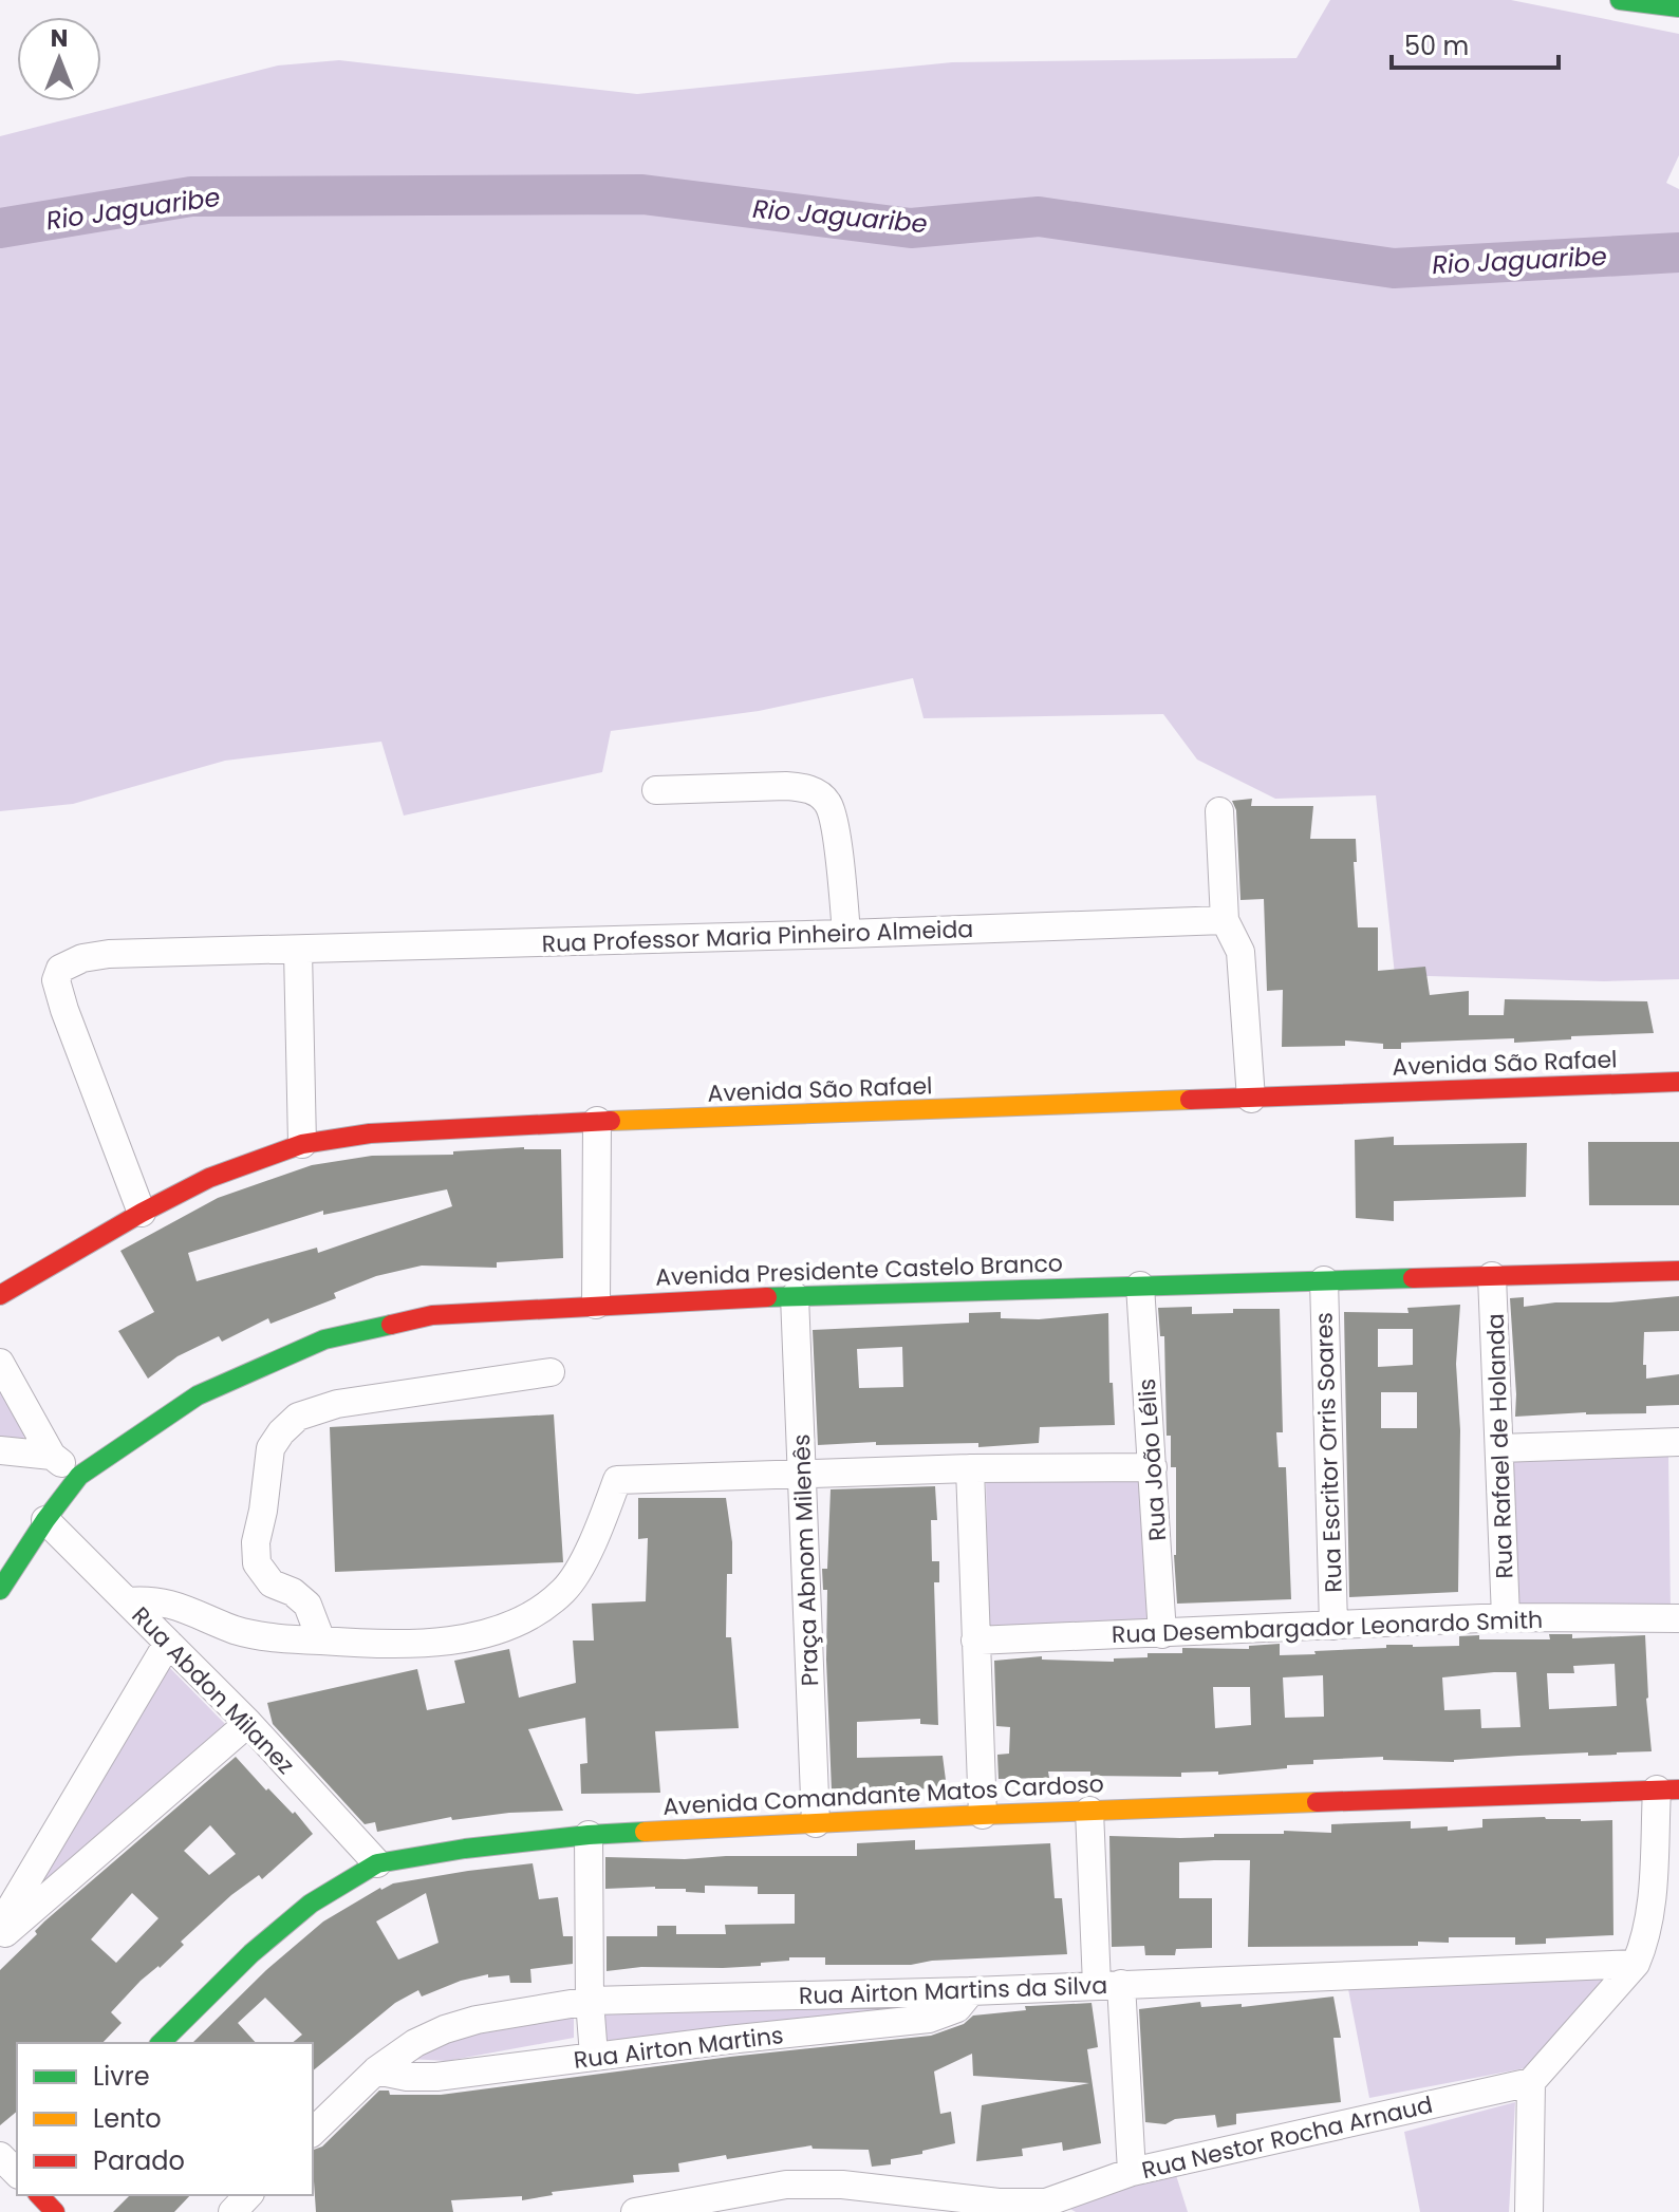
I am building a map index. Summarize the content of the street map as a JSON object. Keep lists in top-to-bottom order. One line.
{"streets":{"main road":["Avenida São Rafael","Avenida Presidente Castelo Branco","Avenida Comandante Matos Cardoso"],"street":["Rua Professor Maria Pinheiro Almeida","Rua Rafael de Holanda","Rua Escritor Orris Soares","Rua João Lélis","Praça Abnom Milenês","Rua Desembargador Leonardo Smith","Rua Abdon Milanez","Rua Airton Martins da Silva","Rua Airton Martins","Rua Nestor Rocha Arnaud"]},"crossings":[["Rua Professor Maria Pinheiro Almeida","Avenida São Rafael"],["Avenida Presidente Castelo Branco","Rua Rafael de Holanda"],["Avenida Presidente Castelo Branco","Rua Escritor Orris Soares"],["Avenida Presidente Castelo Branco","Rua João Lélis"],["Avenida Presidente Castelo Branco","Praça Abnom Milenês"],["Avenida Presidente Castelo Branco","Rua Abdon Milanez"],["Rua Rafael de Holanda","Rua Desembargador Leonardo Smith"],["Rua Escritor Orris Soares","Rua Desembargador Leonardo Smith"],["Rua João Lélis","Rua Desembargador Leonardo Smith"],["Praça Abnom Milenês","Avenida Comandante Matos Cardoso"],["Rua Abdon Milanez","Avenida Comandante Matos Cardoso"],["Rua Airton Martins da Silva","Rua Airton Martins"]],"water":["Rio Jaguaribe"],"legend":["Livre","Lento","Parado"],"scale_bar":"50 m","north":"top"}
